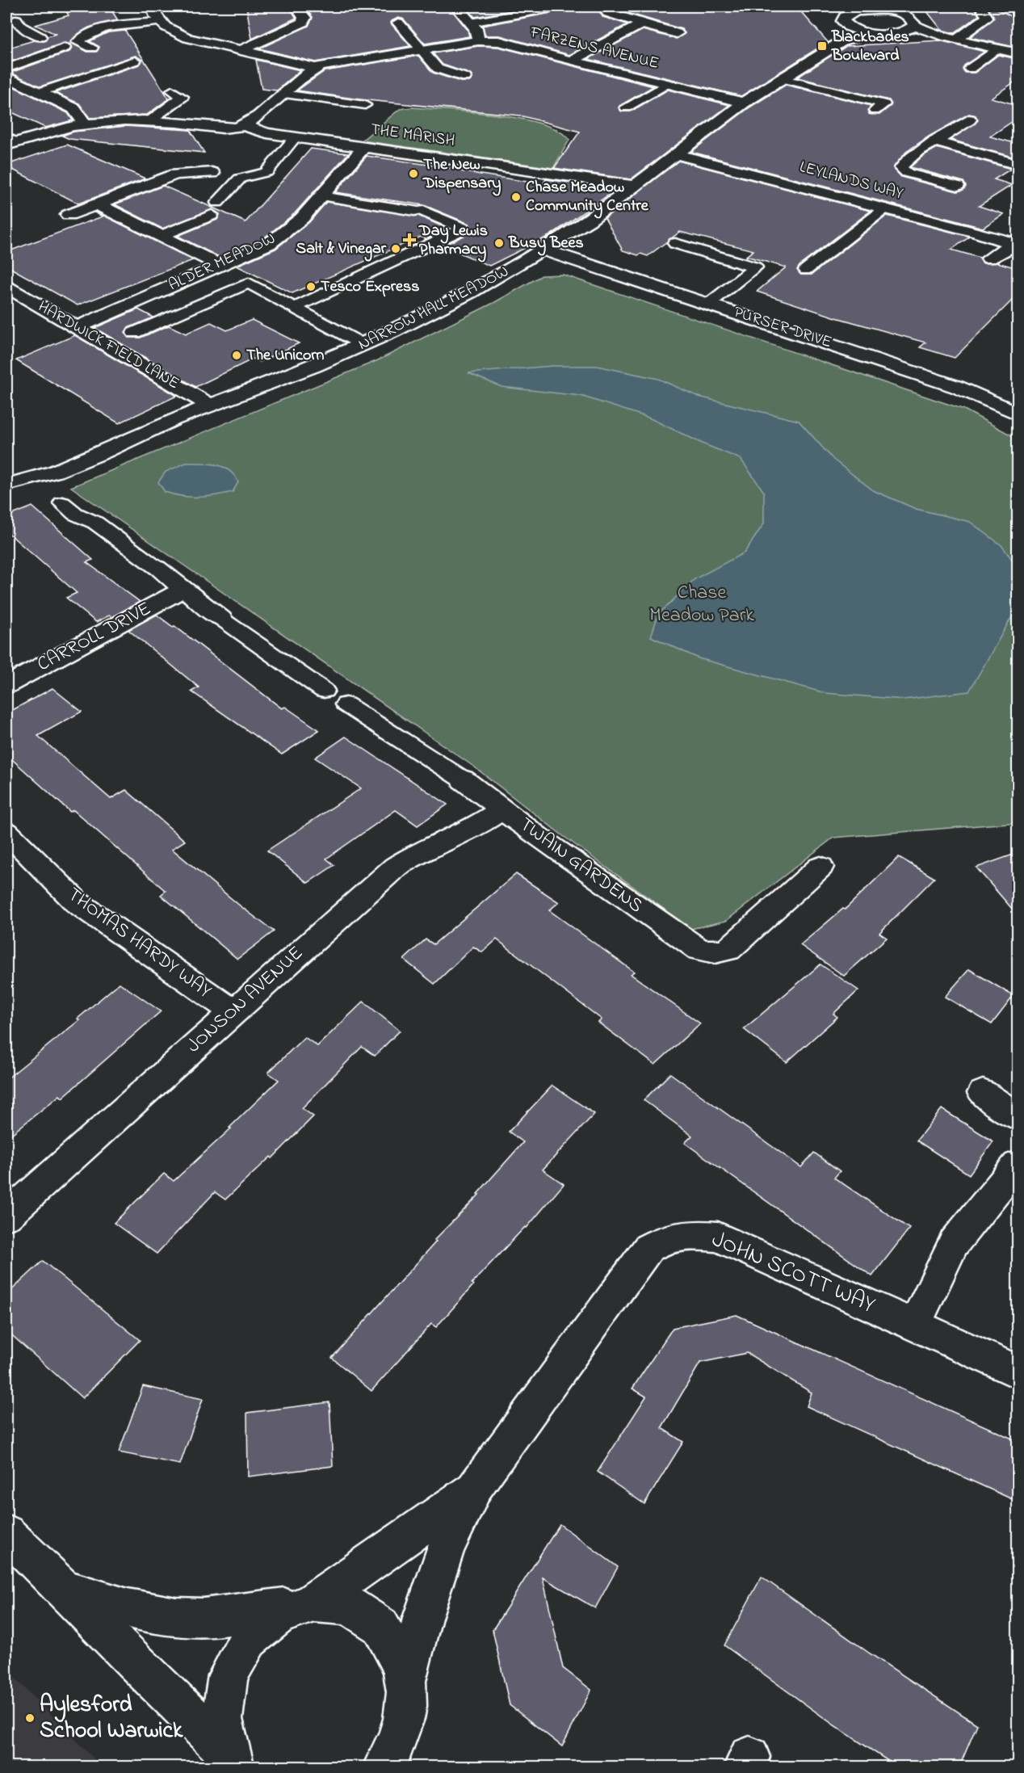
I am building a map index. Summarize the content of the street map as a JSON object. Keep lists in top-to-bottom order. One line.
{"streets":{"street":["FARZENS AVENUE","THE MARISH","LEYLANDS WAY","ALDER MEADOW","NARROW HALL MEADOW","PURSER DRIVE","HARDWICK FIELD LANE","CARROLL DRIVE","TWAIN GARDENS","THOMAS HARDY WAY","JONSON AVENUE","JOHN SCOTT WAY"]},"crossings":[["FARZENS AVENUE","NARROW HALL MEADOW"],["THE MARISH","ALDER MEADOW"],["THE MARISH","NARROW HALL MEADOW"],["LEYLANDS WAY","NARROW HALL MEADOW"],["ALDER MEADOW","HARDWICK FIELD LANE"],["NARROW HALL MEADOW","PURSER DRIVE"],["NARROW HALL MEADOW","HARDWICK FIELD LANE"],["TWAIN GARDENS","JONSON AVENUE"],["THOMAS HARDY WAY","JONSON AVENUE"]],"parks":["Chase Meadow Park"],"places":{"transit":["Blackbades Boulevard"],"other":["The New Dispensary","Chase Meadow Community Centre","Busy Bees","Salt & Vinegar","Tesco Express","The Unicorn","Aylesford School Warwick"],"health":["Day Lewis Pharmacy"]}}
